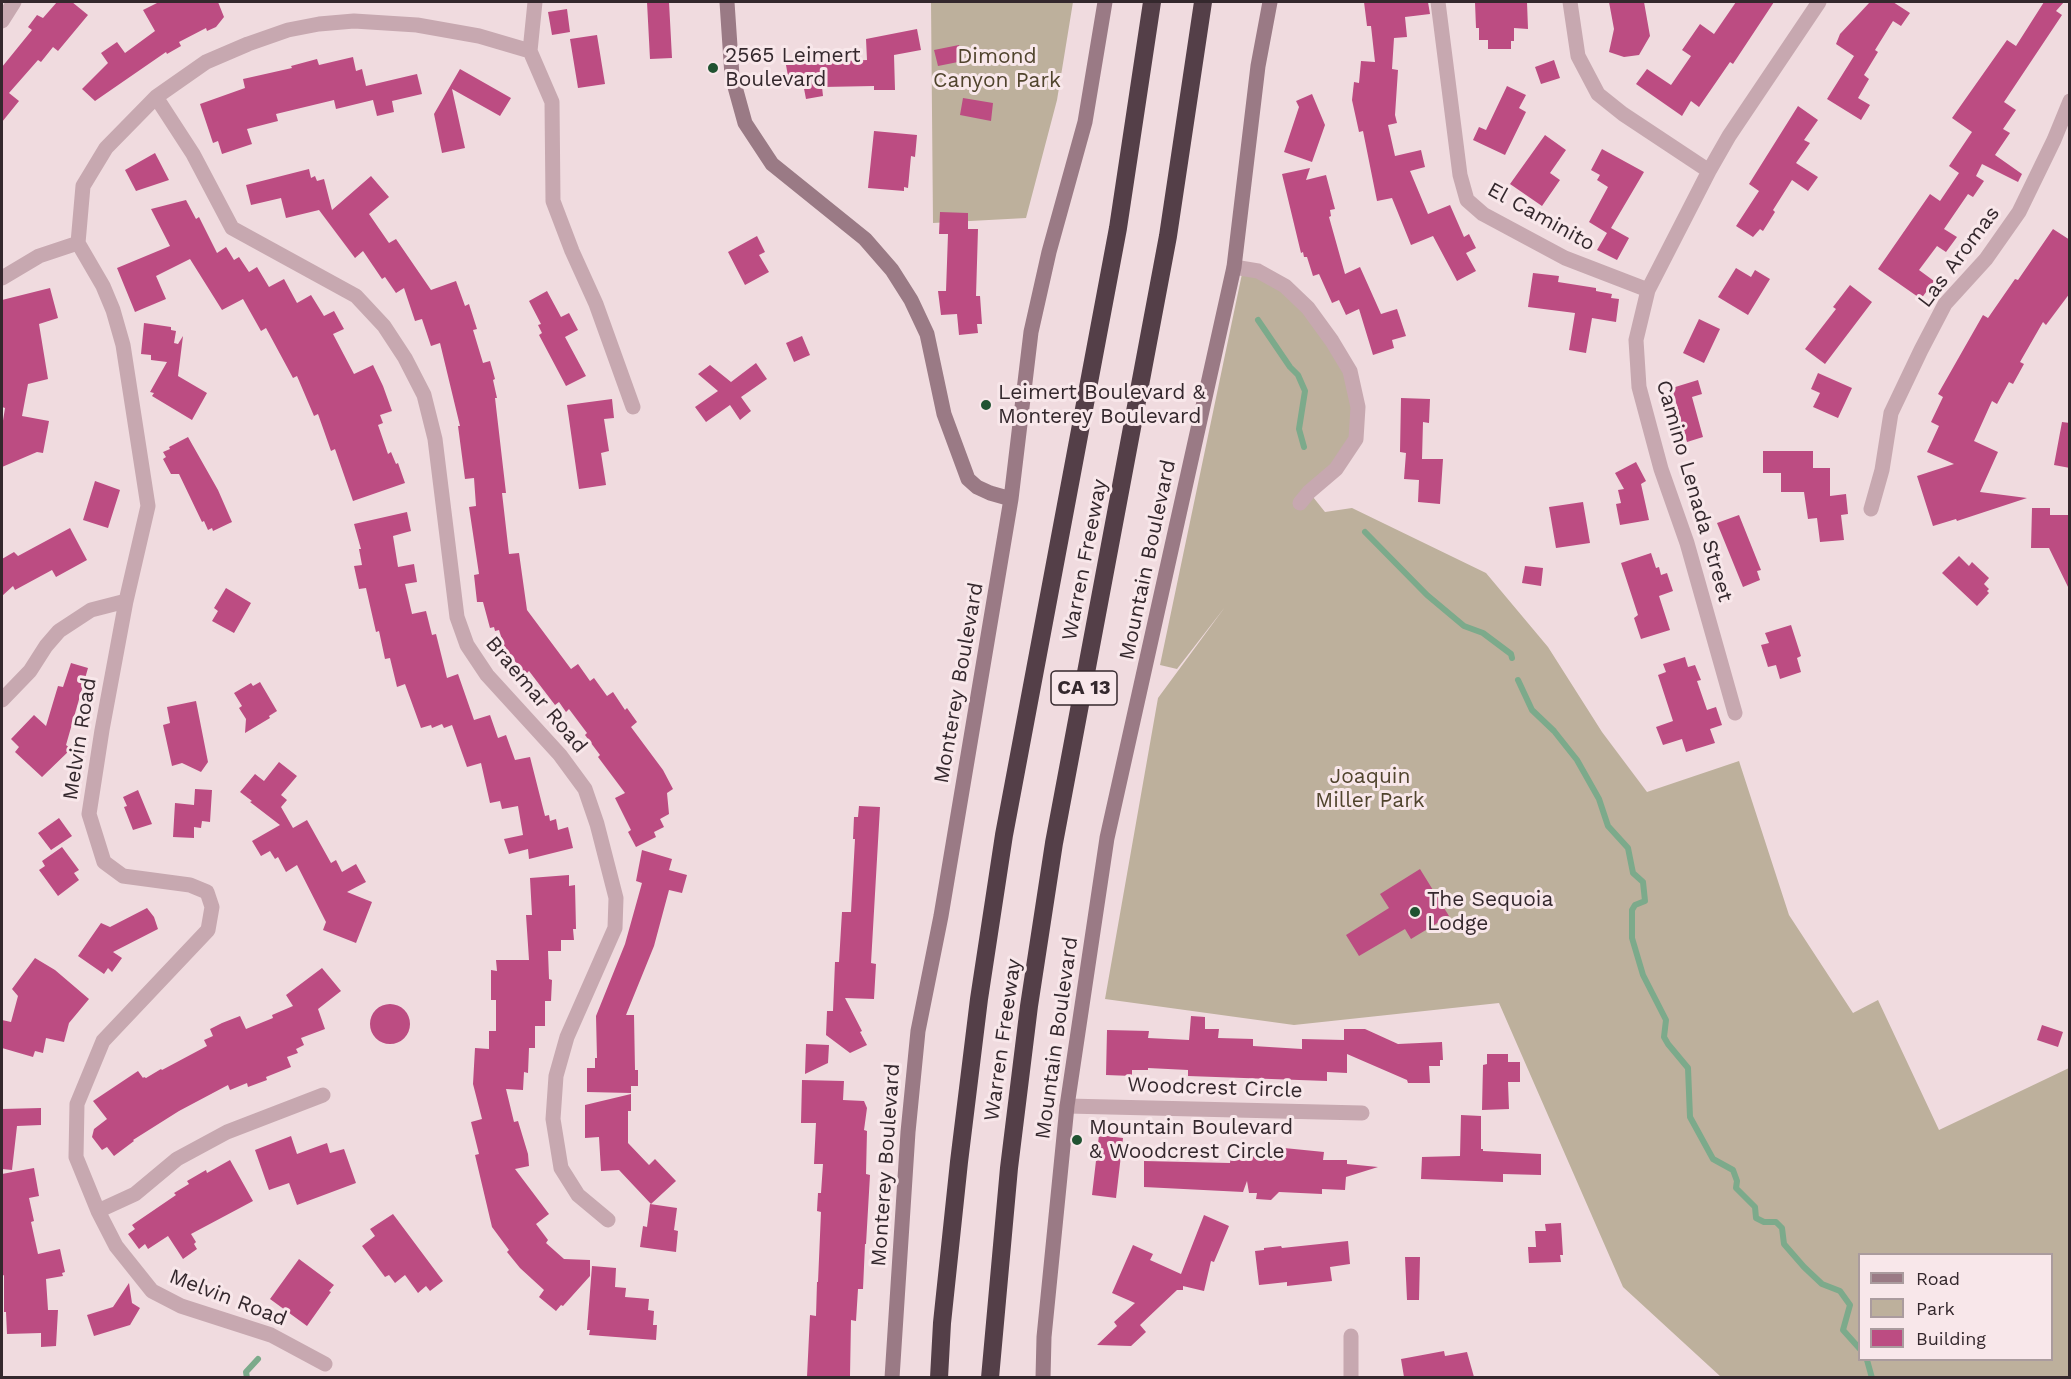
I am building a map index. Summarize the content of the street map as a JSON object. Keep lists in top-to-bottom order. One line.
{"streets":{"highway":["Warren Freeway","CA 13"],"street":["El Caminito","Las Aromas","Camino Lenada Street","Mountain Boulevard","Monterey Boulevard","Braemar Road","Melvin Road","Woodcrest Circle"]},"crossings":[["El Caminito","Camino Lenada Street"],["Mountain Boulevard","Woodcrest Circle"]],"parks":["Dimond Canyon Park","Joaquin Miller Park"],"places":["2565 Leimert Boulevard","Leimert Boulevard & Monterey Boulevard","The Sequoia Lodge","Mountain Boulevard & Woodcrest Circle"],"legend":["Road","Park","Building"]}
